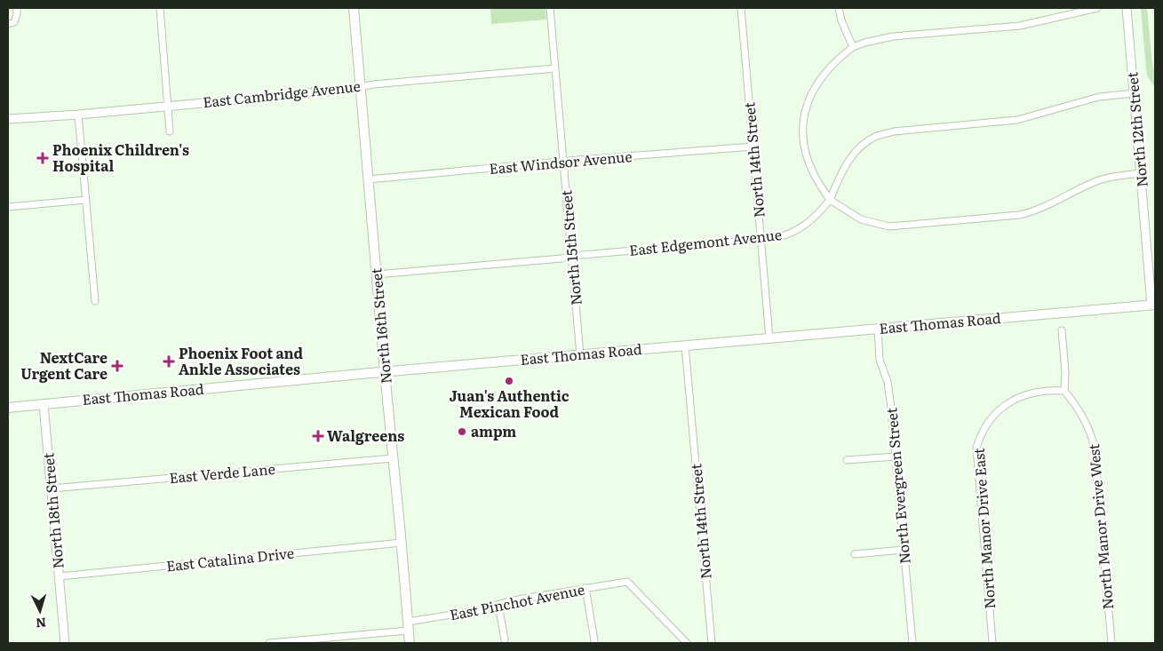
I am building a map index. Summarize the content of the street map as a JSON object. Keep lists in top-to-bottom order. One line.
{"streets":{"main road":["East Thomas Road","North 16th Street"],"street":["East Cambridge Avenue","North 12th Street","North 14th Street","East Windsor Avenue","East Edgemont Avenue","North 15th Street","East Verde Lane","North Evergreen Street","North 18th Street","North Manor Drive West","North Manor Drive East","East Catalina Drive","East Pinchot Avenue"]},"crossings":[["East Cambridge Avenue","North 15th Street"],["East Cambridge Avenue","North 16th Street"],["North 12th Street","East Thomas Road"],["North 14th Street","East Windsor Avenue"],["North 14th Street","East Edgemont Avenue"],["North 14th Street","East Thomas Road"],["East Windsor Avenue","North 15th Street"],["East Windsor Avenue","North 16th Street"],["East Edgemont Avenue","North 15th Street"],["East Edgemont Avenue","North 16th Street"],["North 15th Street","East Thomas Road"],["East Thomas Road","North 16th Street"],["East Thomas Road","North Evergreen Street"],["East Thomas Road","North 18th Street"],["North 16th Street","East Verde Lane"],["North 16th Street","East Catalina Drive"],["North 16th Street","East Pinchot Avenue"],["East Verde Lane","North 18th Street"],["North 18th Street","East Catalina Drive"],["North Manor Drive West","North Manor Drive East"]],"places":{"health":["Phoenix Children's Hospital","Phoenix Foot and Ankle Associates","NextCare Urgent Care","Walgreens"],"other":["Juan's Authentic Mexican Food","ampm"]},"north":"bottom"}
